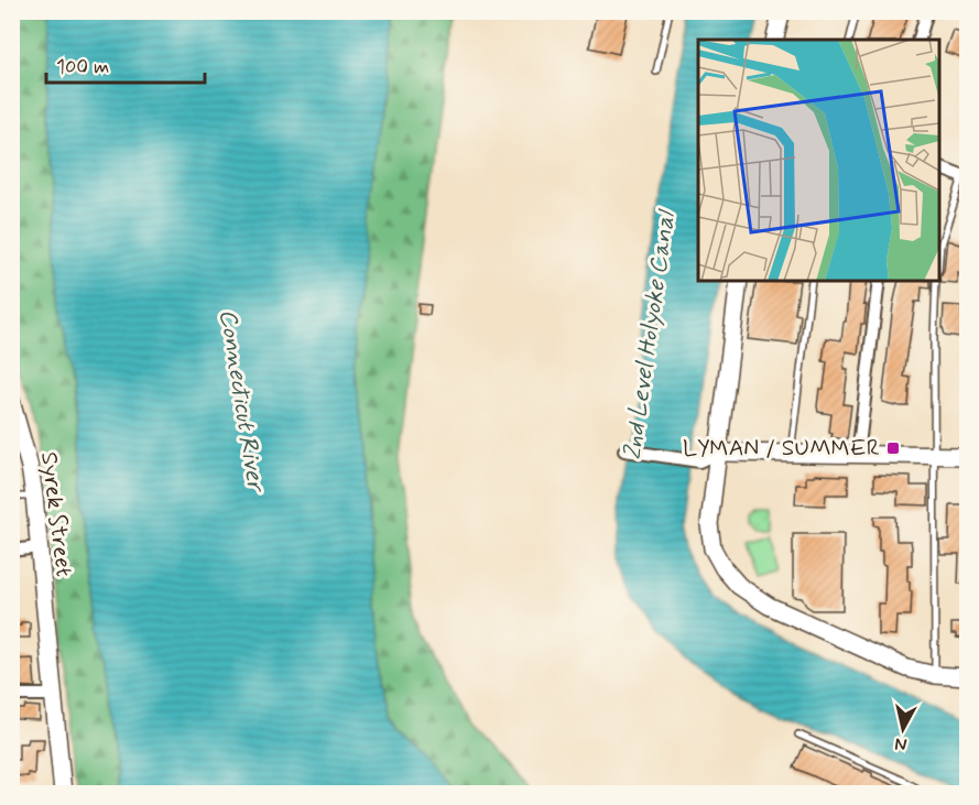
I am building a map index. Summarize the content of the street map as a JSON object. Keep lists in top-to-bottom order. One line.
{"streets":{"street":["Syrek Street"]},"water":["2nd Level Holyoke Canal","Connecticut River"],"places":{"transit":["LYMAN / SUMMER"]},"scale_bar":"100 m","north":"bottom"}
